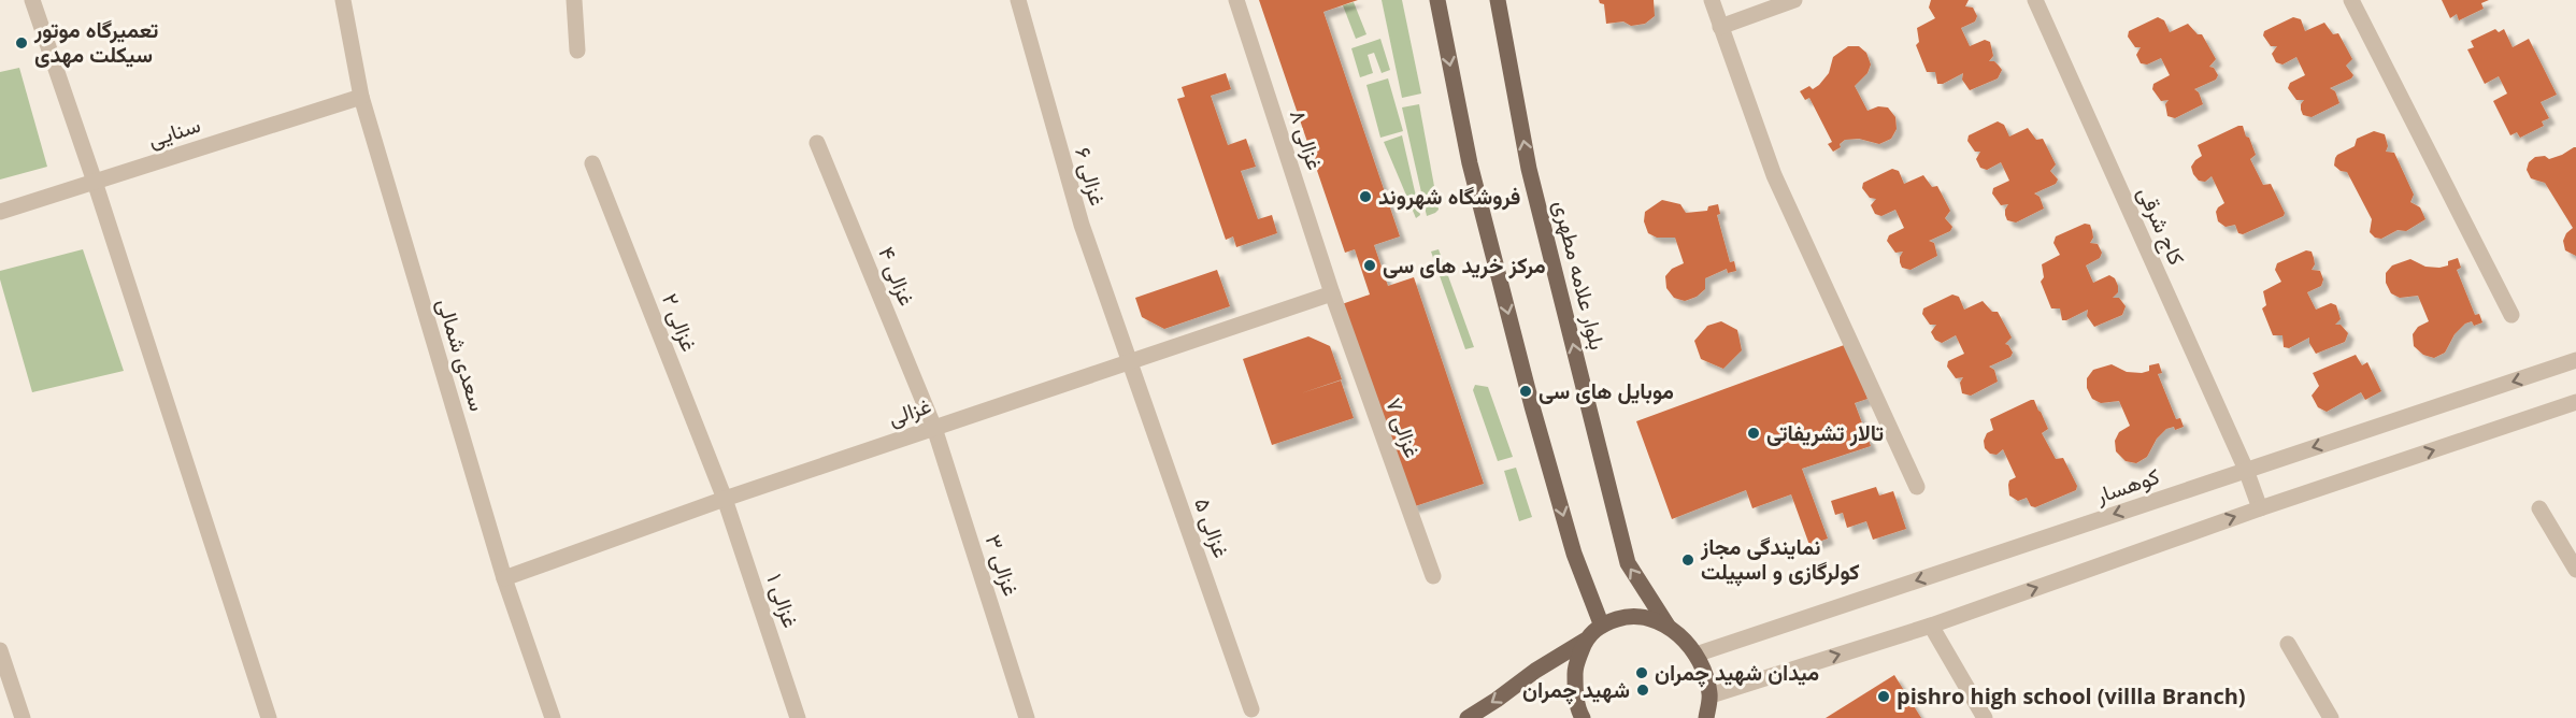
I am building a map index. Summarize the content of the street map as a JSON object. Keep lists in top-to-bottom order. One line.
{"streets":{"main road":["بلوار علامه مطهری"],"street":["سنایی","غزالی ۸","غزالی ۶","کاج شرقی","غزالی ۴","غزالی ۲","سعدی شمالی","غزالی","غزالی ۷","کوهسار","غزالی ۵","غزالی ۳","غزالی ۱"]},"crossings":[["سنایی","سعدی شمالی"],["غزالی ۸","غزالی"],["غزالی ۸","غزالی ۷"],["غزالی ۶","غزالی"],["غزالی ۶","غزالی ۵"],["کاج شرقی","کوهسار"],["بلوار علامه مطهری","کوهسار"],["غزالی ۴","غزالی"],["غزالی ۴","غزالی ۳"],["غزالی ۲","غزالی"],["غزالی ۲","غزالی ۱"],["سعدی شمالی","غزالی"],["غزالی","غزالی ۷"],["غزالی","غزالی ۵"],["غزالی","غزالی ۳"],["غزالی","غزالی ۱"]],"places":["تعمیرگاه موتور سیکلت مهدی","فروشگاه شهروند","مرکز خرید های سی","موبایل های سی","تالار تشریفاتی","نمایندگی مجاز کولرگازی و اسپیلت","میدان شهید چمران","شهید چمران","pishro high school (villla Branch)"]}
